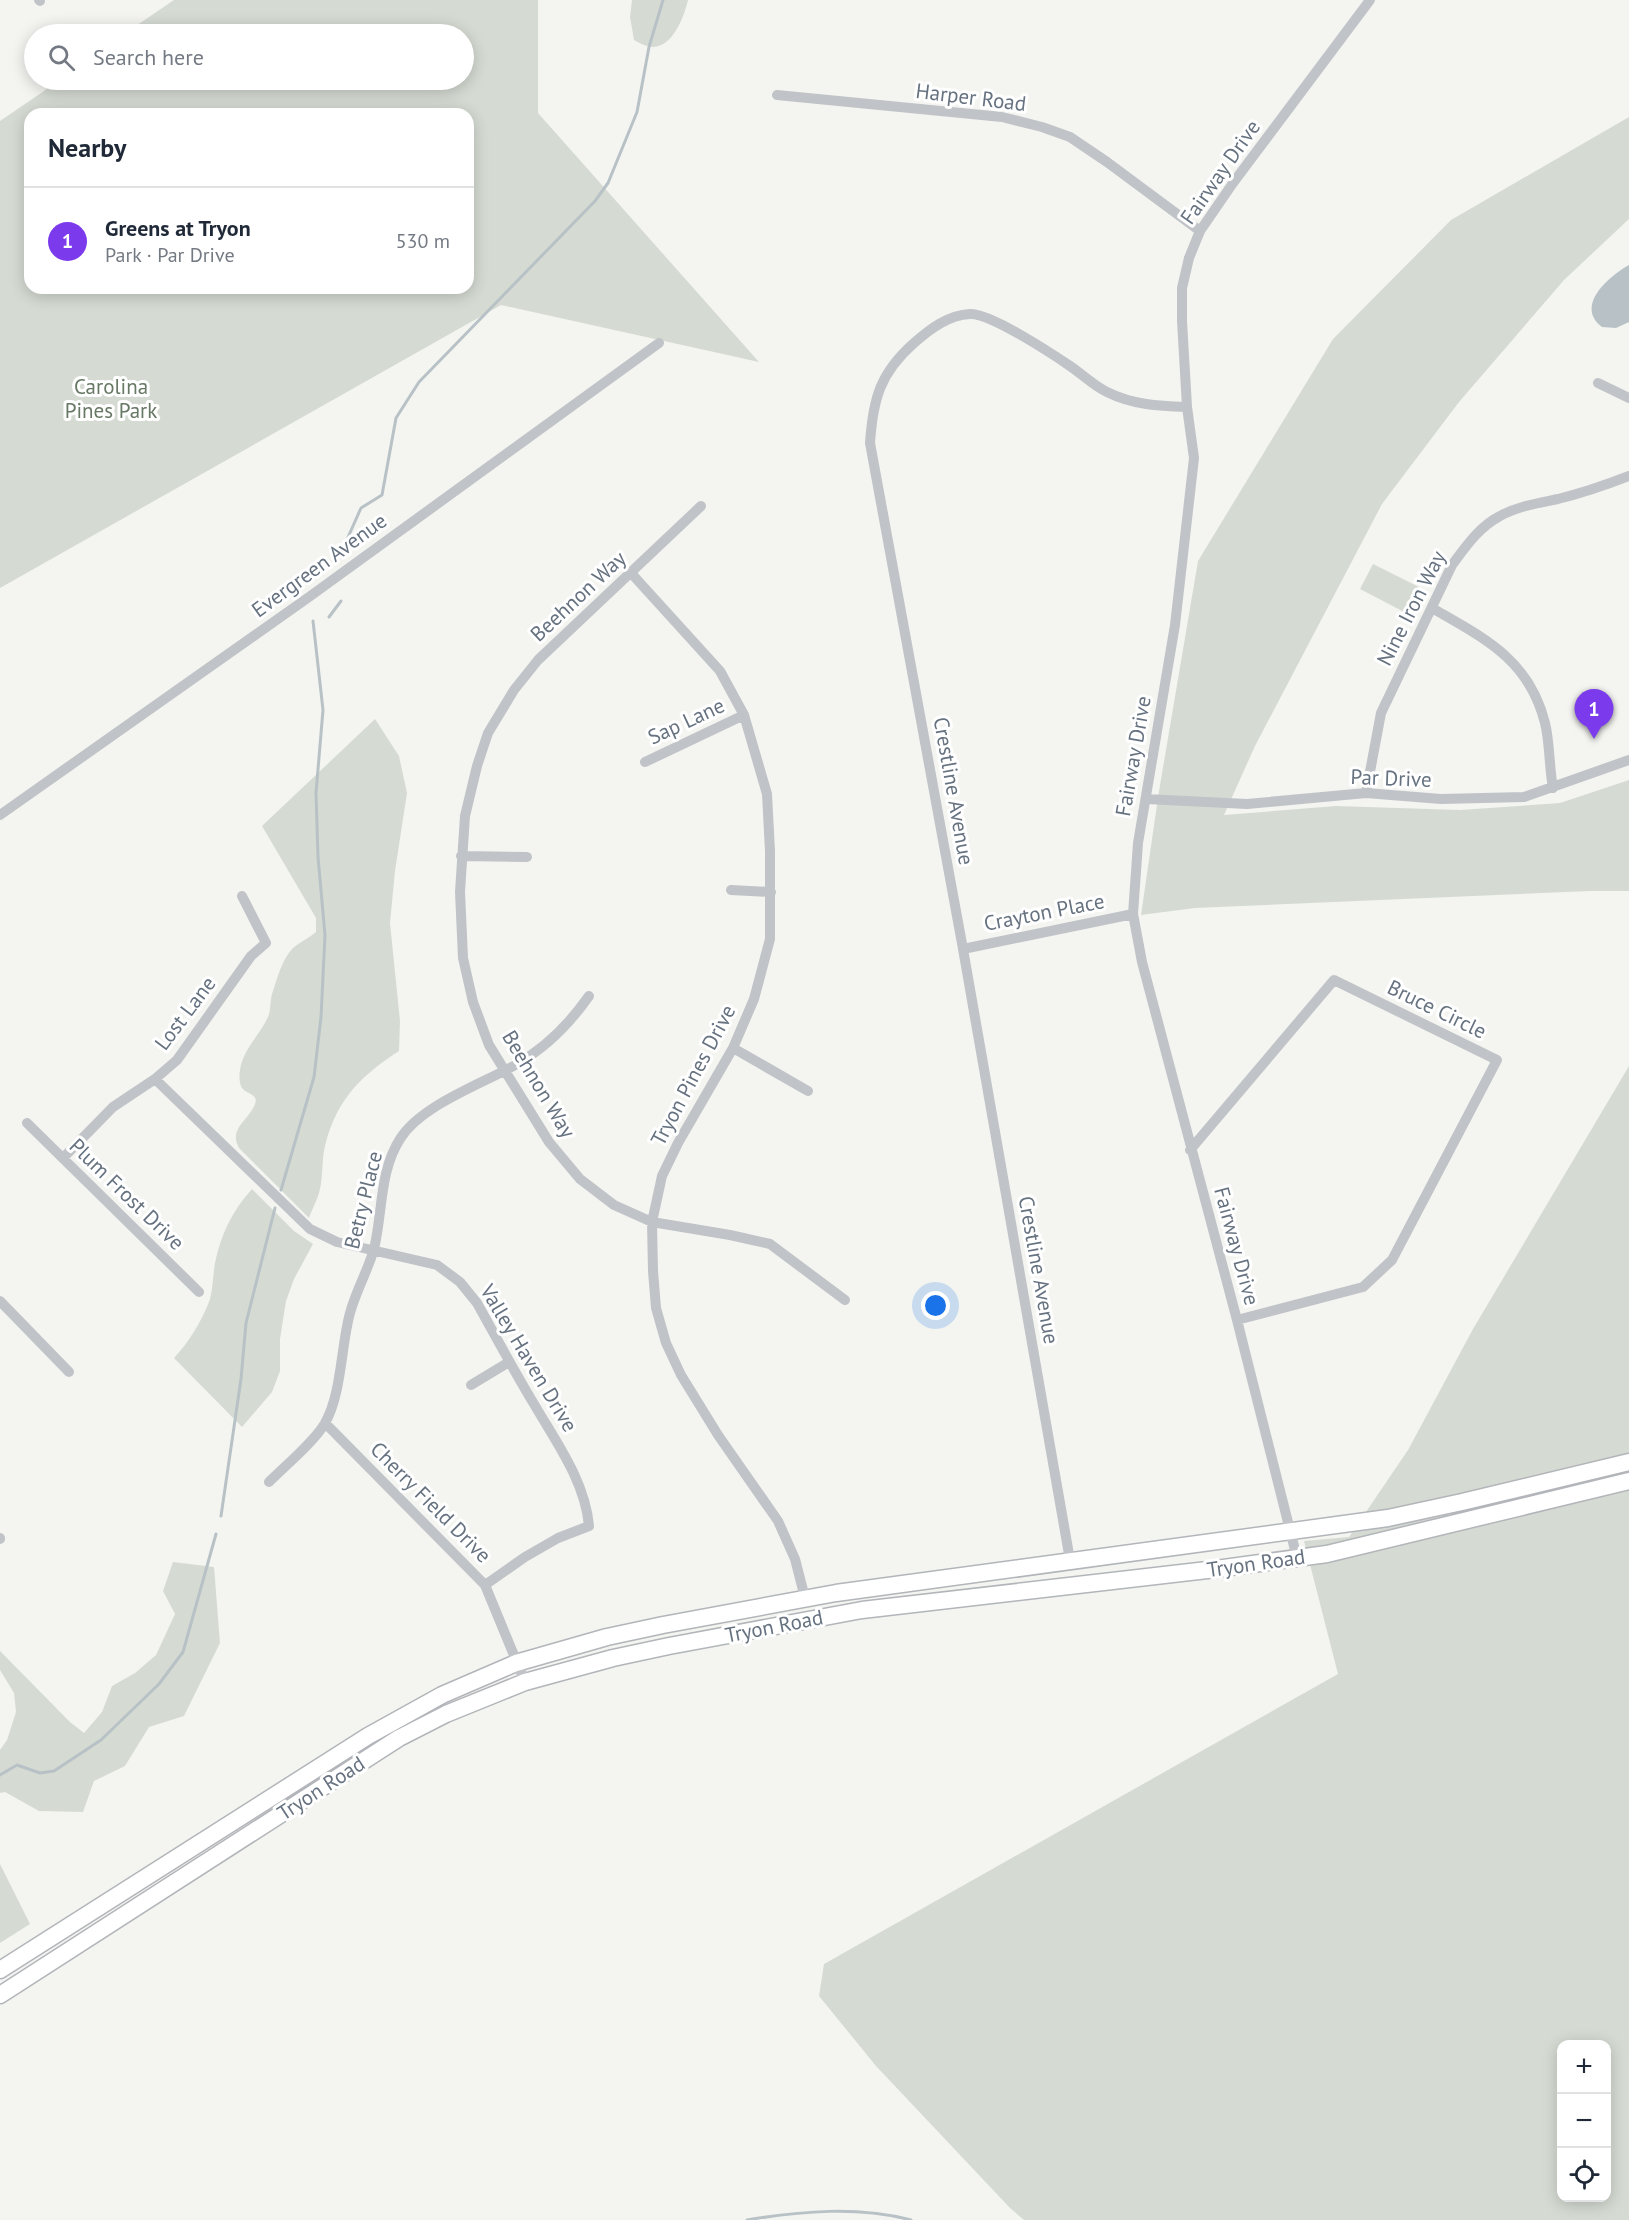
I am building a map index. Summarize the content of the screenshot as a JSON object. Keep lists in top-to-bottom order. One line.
{"streets":{"main road":["Tryon Road"],"street":["Harper Road","Fairway Drive","Evergreen Avenue","Beehnon Way","Nine Iron Way","Sap Lane","Par Drive","Crestline Avenue","Crayton Place","Bruce Circle","Lost Lane","Tryon Pines Drive","Plum Frost Drive","Betry Place","Valley Haven Drive","Cherry Field Drive"]},"crossings":[["Harper Road","Fairway Drive"],["Fairway Drive","Par Drive"],["Fairway Drive","Crestline Avenue"],["Fairway Drive","Crayton Place"],["Fairway Drive","Bruce Circle"],["Fairway Drive","Tryon Road"],["Beehnon Way","Tryon Pines Drive"],["Beehnon Way","Betry Place"],["Nine Iron Way","Par Drive"],["Sap Lane","Tryon Pines Drive"],["Crestline Avenue","Crayton Place"],["Crestline Avenue","Tryon Road"],["Lost Lane","Plum Frost Drive"],["Lost Lane","Valley Haven Drive"],["Tryon Pines Drive","Tryon Road"],["Betry Place","Valley Haven Drive"],["Betry Place","Cherry Field Drive"],["Valley Haven Drive","Cherry Field Drive"],["Cherry Field Drive","Tryon Road"]],"parks":["Carolina Pines Park"],"page":{"search":"Search here","heading":"Nearby","list":[{"mark":"1","name":"Greens at Tryon","note":"Park · Par Drive","value":"530 m"}],"pins":"1","map_buttons":["+","−"]}}
